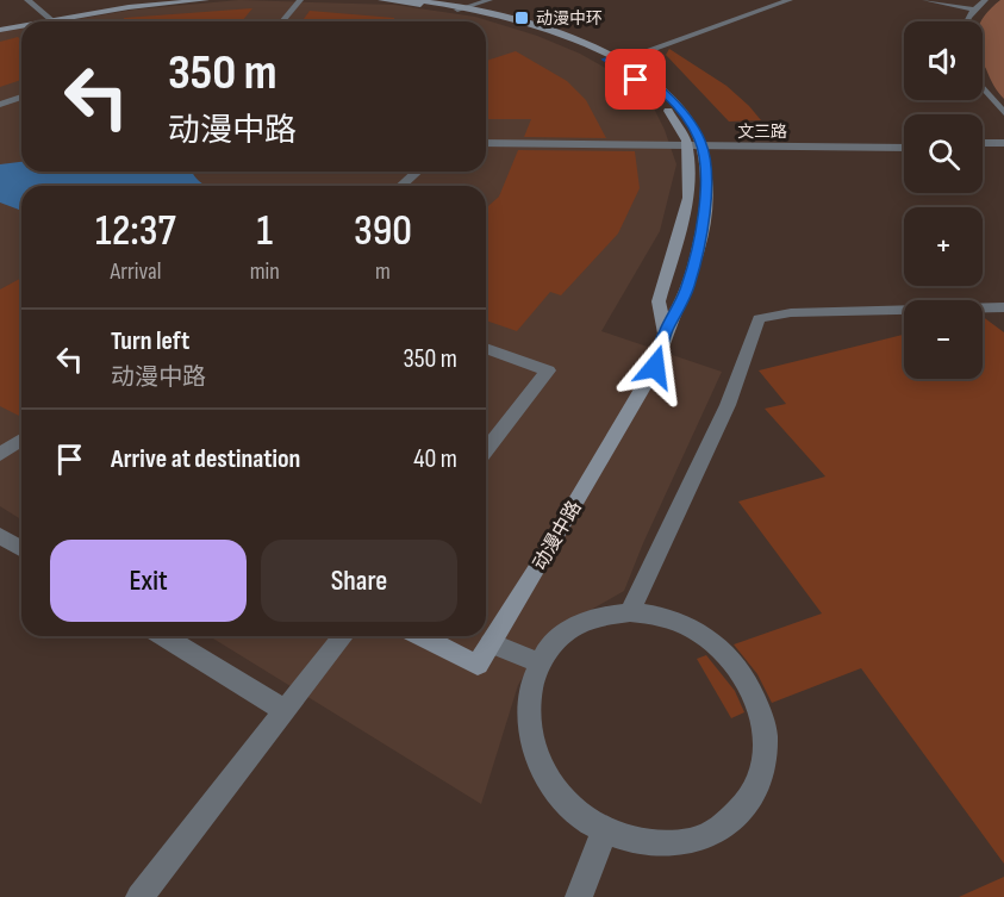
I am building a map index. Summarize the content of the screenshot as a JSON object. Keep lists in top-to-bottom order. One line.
{"streets":{"street":["文三路","动漫中路"]},"crossings":[["文三路","动漫中路"]],"places":{"transit":["动漫中环"]},"page":{"map_buttons":["+","−"],"turn":["350 m","动漫中路"],"eta":["12:37","Arrival","1","min","390","m"],"list":[{"name":"Turn left","note":"动漫中路","value":"350 m"},{"name":"Arrive at destination","value":"40 m"}],"buttons":["Exit","Share"]}}
